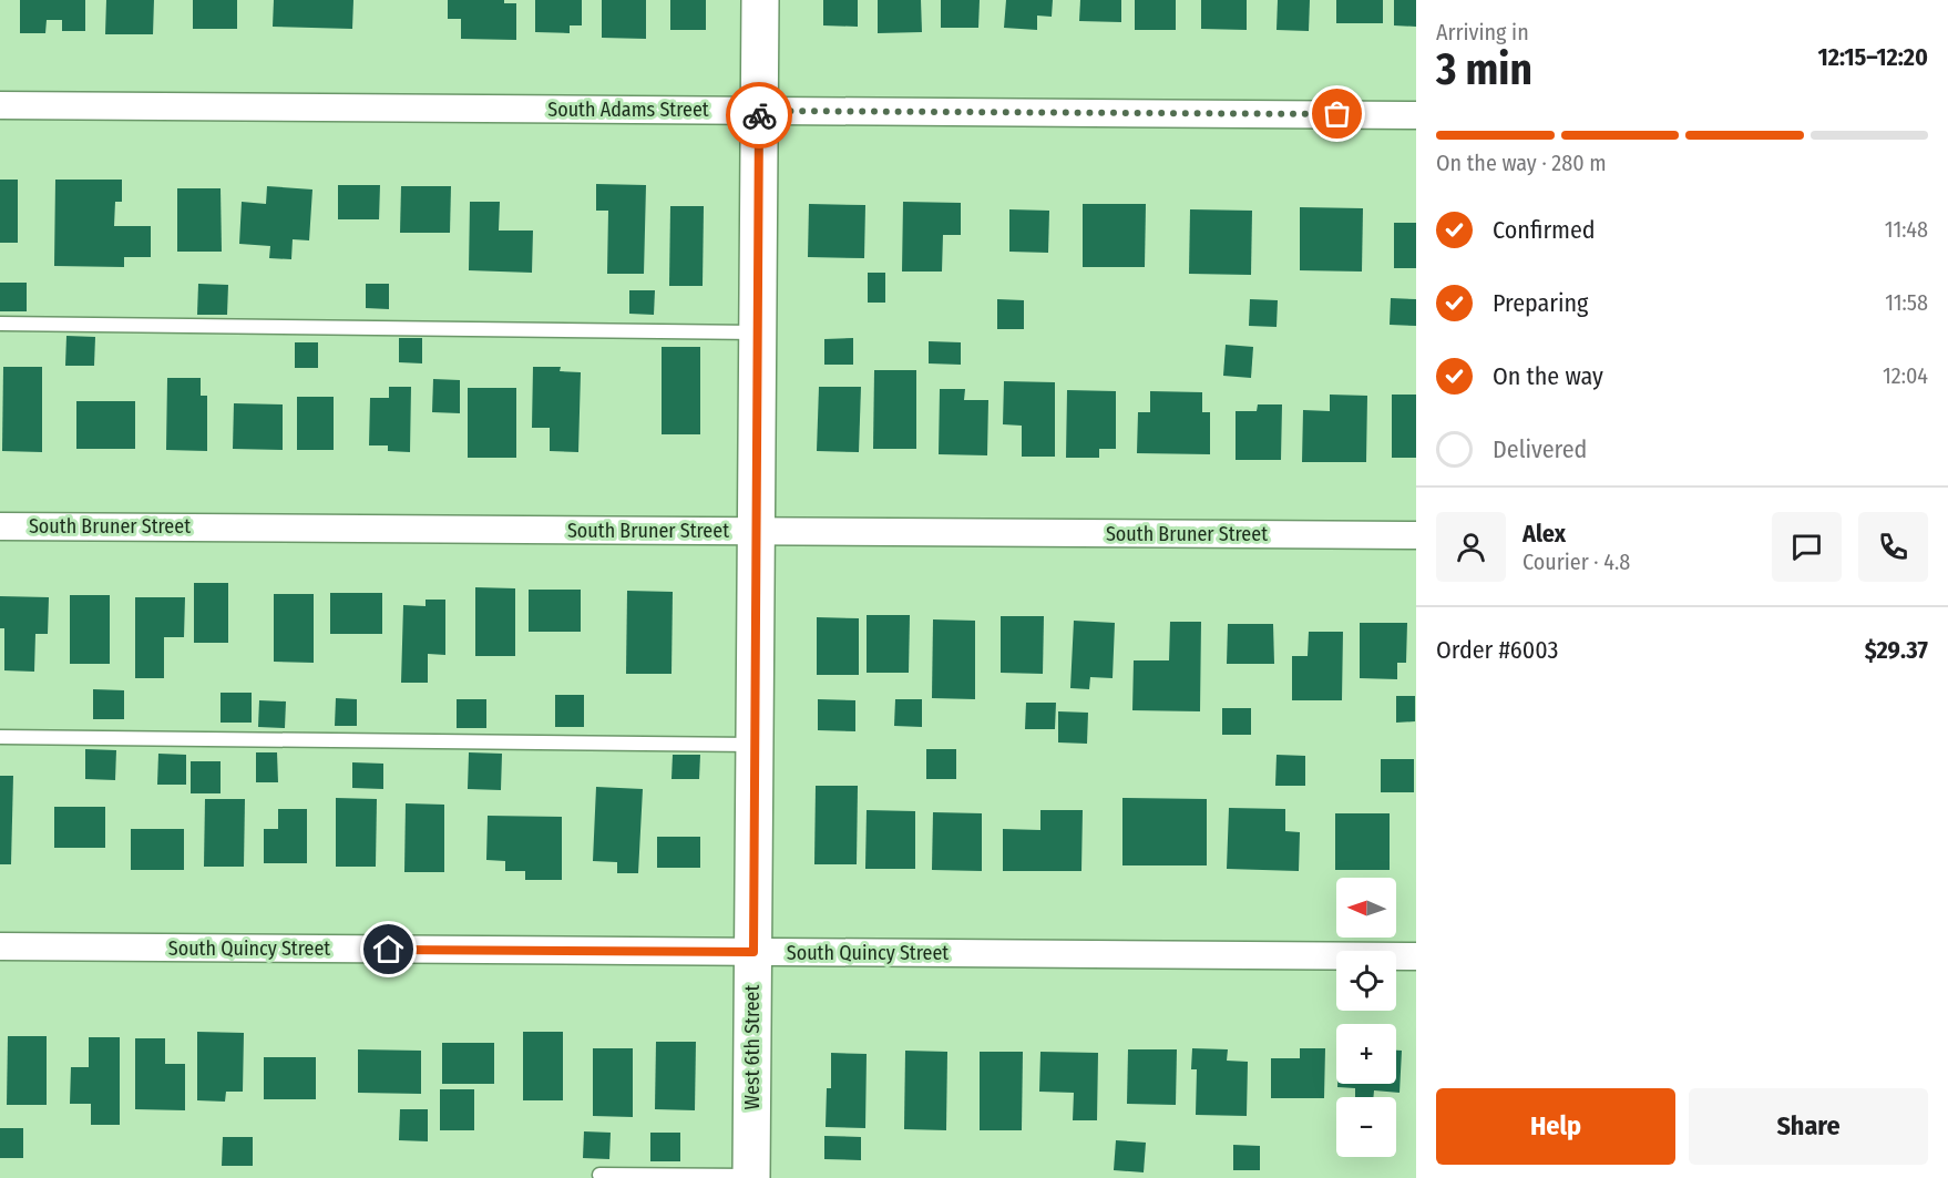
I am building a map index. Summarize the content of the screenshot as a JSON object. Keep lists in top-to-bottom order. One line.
{"streets":{"street":["South Adams Street","South Bruner Street","South Quincy Street","West 6th Street"]},"crossings":[["South Adams Street","West 6th Street"],["South Bruner Street","West 6th Street"],["South Quincy Street","West 6th Street"]],"north":"left","page":{"heading":["3 min","Arriving in","12:15–12:20"],"panel":["Alex","Courier · 4.8","Order #6003","$29.37"],"bar":"On the way · 280 m","list":[["Confirmed","11:48"],["Preparing","11:58"],["On the way","12:04"],"Delivered"],"map_buttons":["+","−"],"buttons":["Help","Share"]}}
